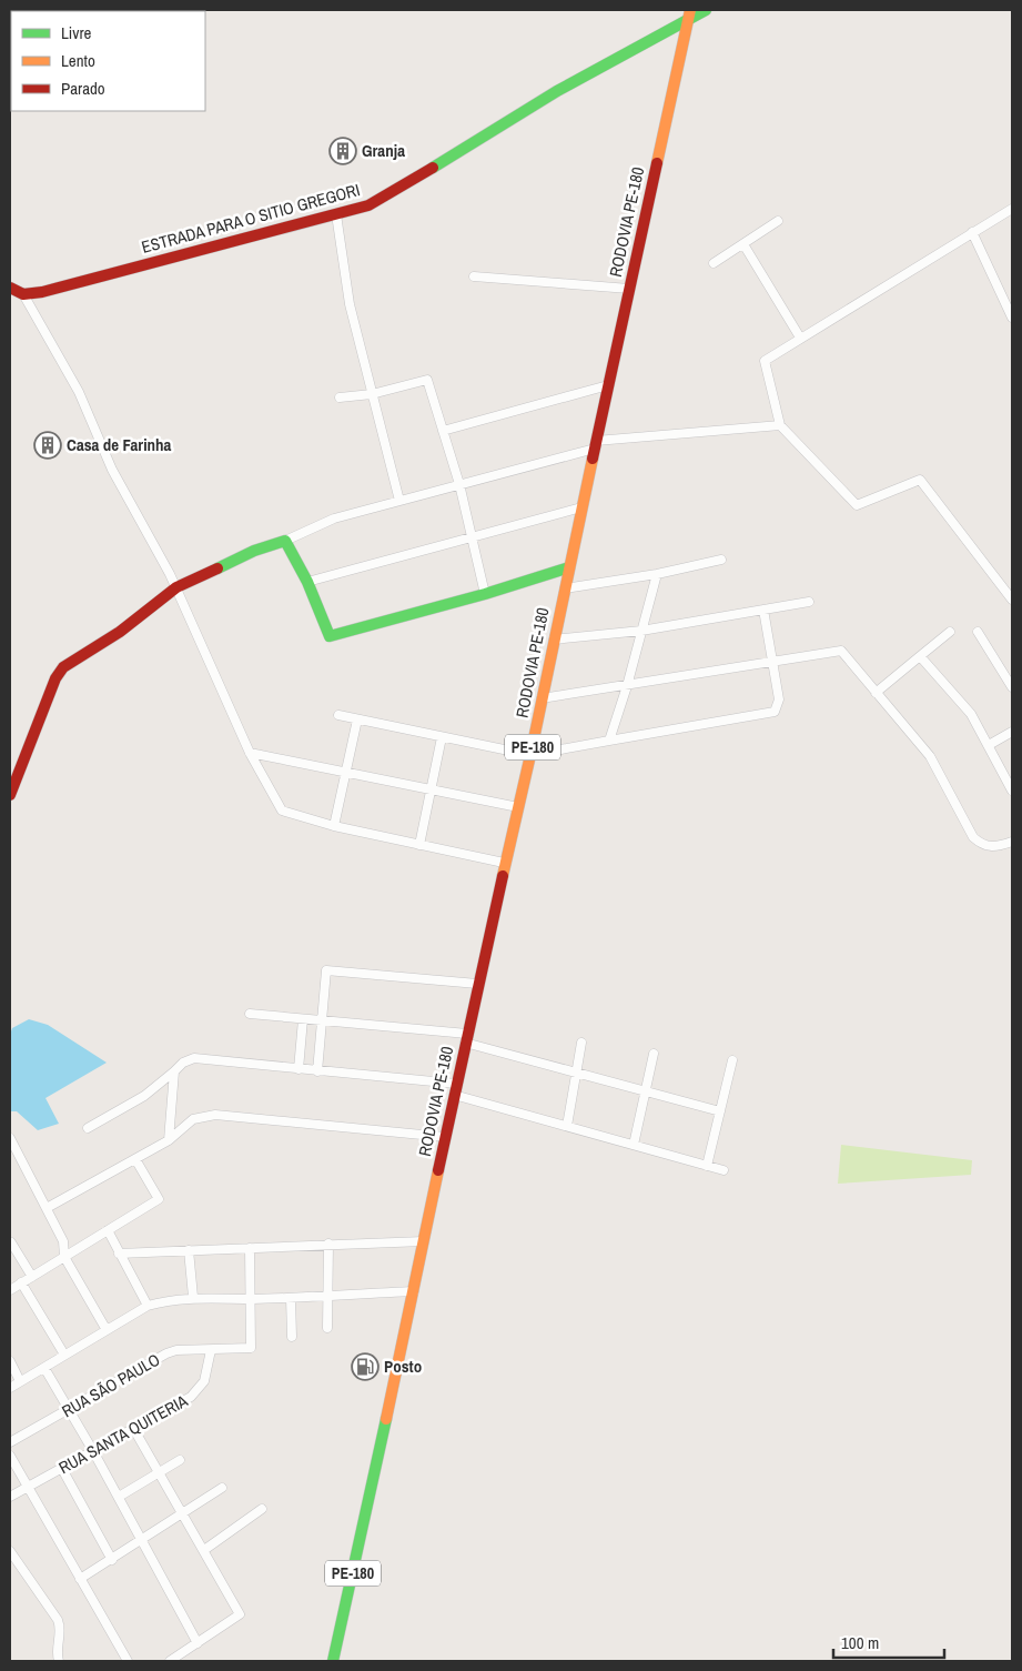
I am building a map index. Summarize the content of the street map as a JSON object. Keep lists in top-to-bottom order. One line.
{"streets":{"main road":["ESTRADA PARA O SITIO GREGORI","RODOVIA PE-180","PE-180"],"street":["RUA SÃO PAULO","RUA SANTA QUITERIA"]},"crossings":[["ESTRADA PARA O SITIO GREGORI","RODOVIA PE-180"],["RUA SÃO PAULO","RUA SANTA QUITERIA"]],"places":{"building":["Granja","Casa de Farinha"],"fuel station":["Posto"]},"legend":["Livre","Lento","Parado"],"scale_bar":"100 m"}
